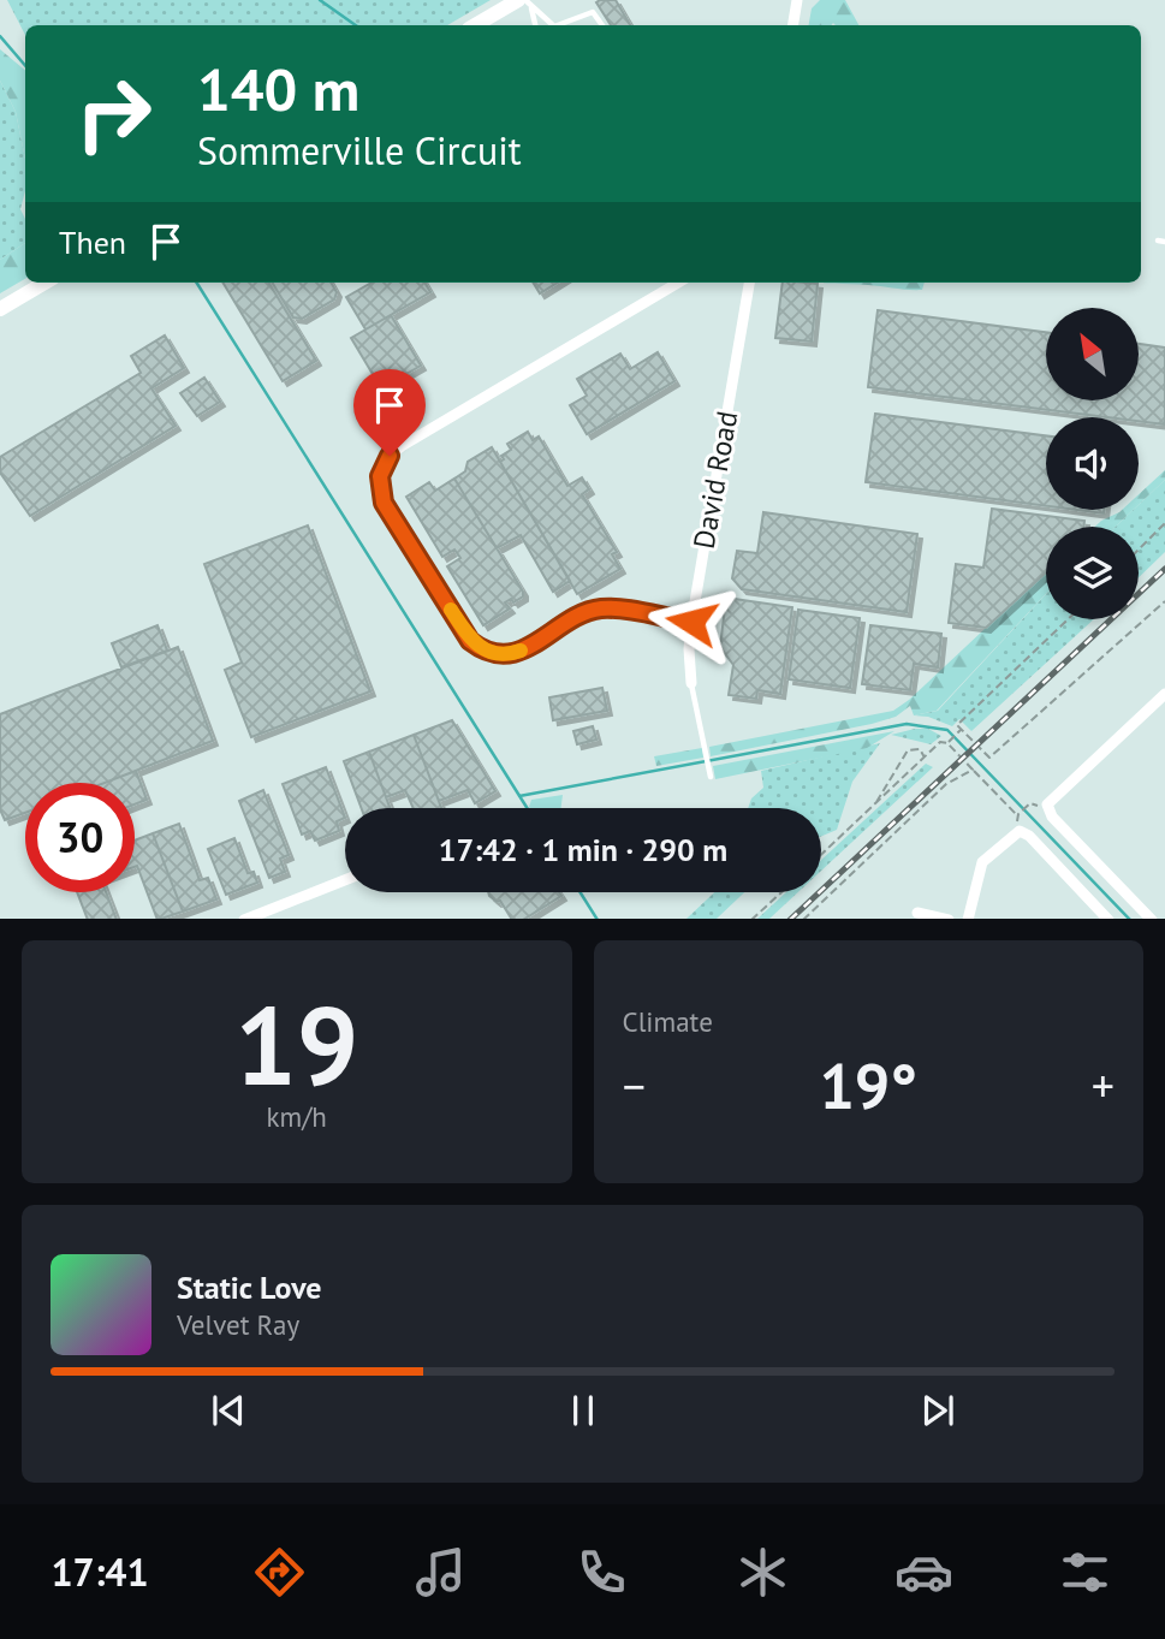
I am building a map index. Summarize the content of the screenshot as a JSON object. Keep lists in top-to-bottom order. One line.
{"streets":{"street":["David Road"]},"north":"top left","page":{"turn":["140 m","Sommerville Circuit"],"then":"Then","limit":"30","trip":"17:42 · 1 min · 290 m","tile":[["19","km/h"],"Climate"],"heat":["−","19°","+"],"song":["Static Love","Velvet Ray"],"tabs":"17:41"}}
